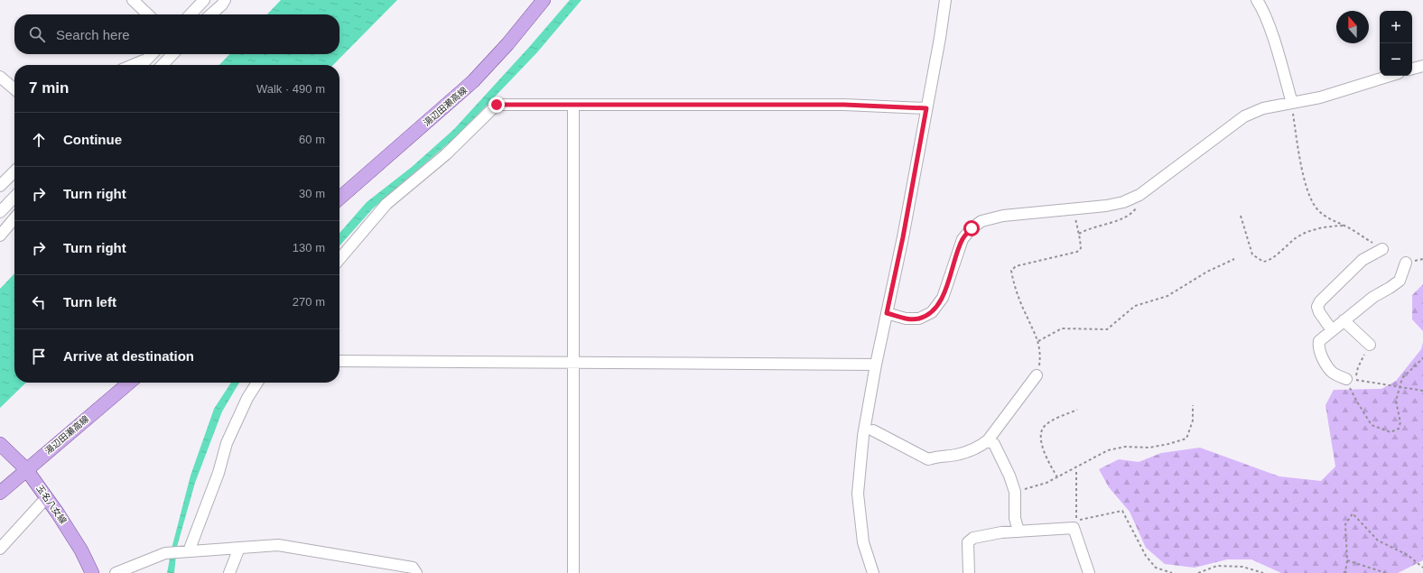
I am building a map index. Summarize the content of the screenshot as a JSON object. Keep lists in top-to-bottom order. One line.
{"streets":{"main road":["湯辺田瀬高線","玉名八女線"]},"crossings":[["湯辺田瀬高線","玉名八女線"]],"north":"top","page":{"map_buttons":["+","−"],"search":"Search here","heading":["7 min","Walk · 490 m"],"list":[["Continue","60 m"],["Turn right","30 m"],["Turn right","130 m"],["Turn left","270 m"],"Arrive at destination"]}}
